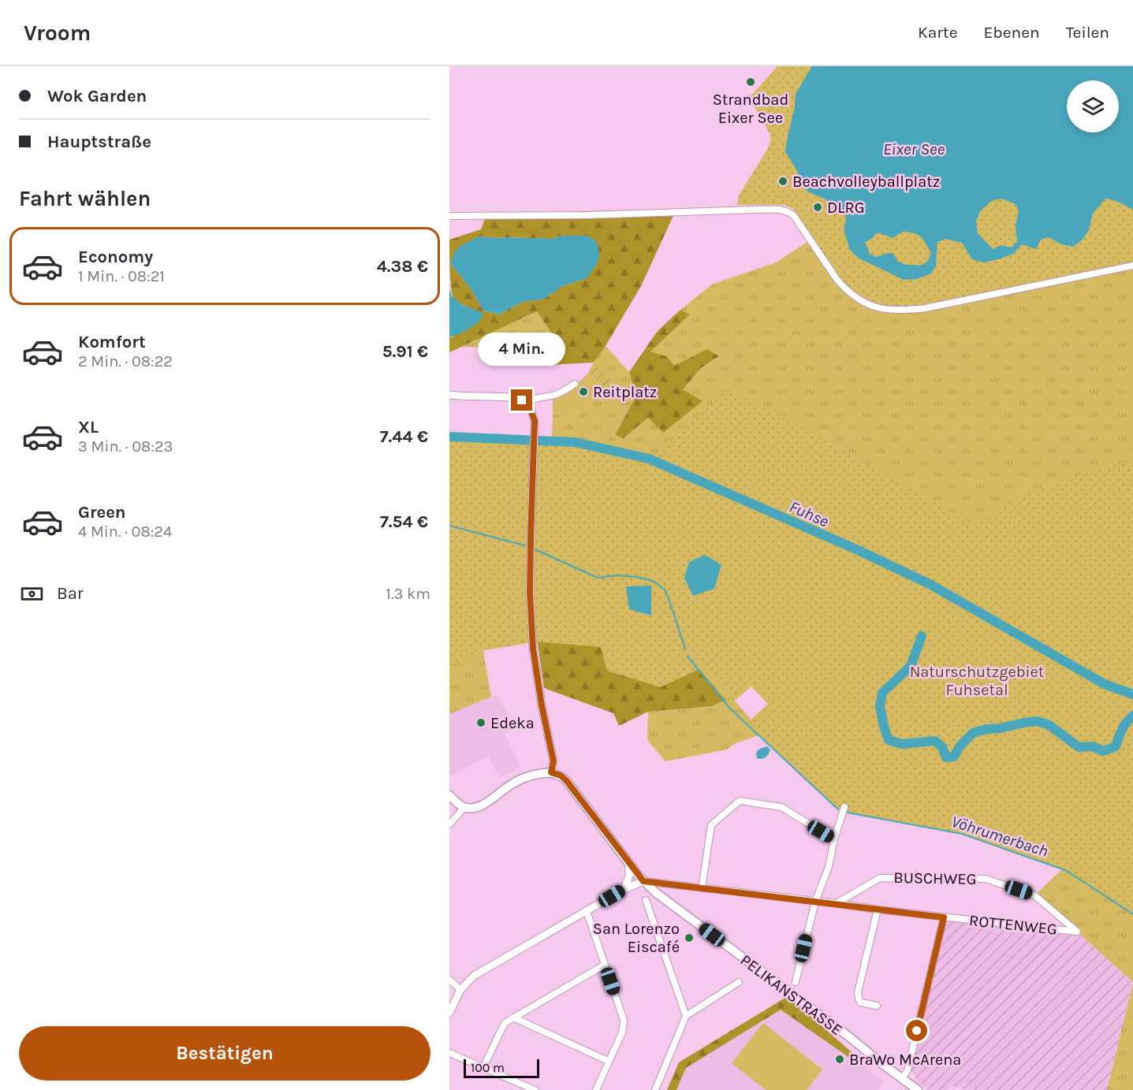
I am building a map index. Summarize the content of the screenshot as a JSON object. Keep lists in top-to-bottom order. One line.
{"streets":{"main road":["PELIKANSTRASSE"],"street":["BUSCHWEG","ROTTENWEG"]},"crossings":[["BUSCHWEG","ROTTENWEG"]],"water":["Eixer See","Fuhse","Vöhrumerbach"],"parks":["Naturschutzgebiet Fuhsetal"],"places":["Strandbad Eixer See","Beachvolleyballplatz","DLRG","Reitplatz","Edeka","San Lorenzo Eiscafé","BraWo McArena"],"scale_bar":"100 m","page":{"header":"Vroom","nav":["Karte","Ebenen","Teilen"],"banner":["Wok Garden","Hauptstraße"],"heading":"Fahrt wählen","list":[{"name":"Economy","note":"1 Min. · 08:21","value":"4.38 €"},{"name":"Komfort","note":"2 Min. · 08:22","value":"5.91 €"},{"name":"XL","note":"3 Min. · 08:23","value":"7.44 €"},{"name":"Green","note":"4 Min. · 08:24","value":"7.54 €"}],"bubble":"4 Min.","pay":["Bar","1.3 km"],"buttons":"Bestätigen","scale":"100 m"}}
